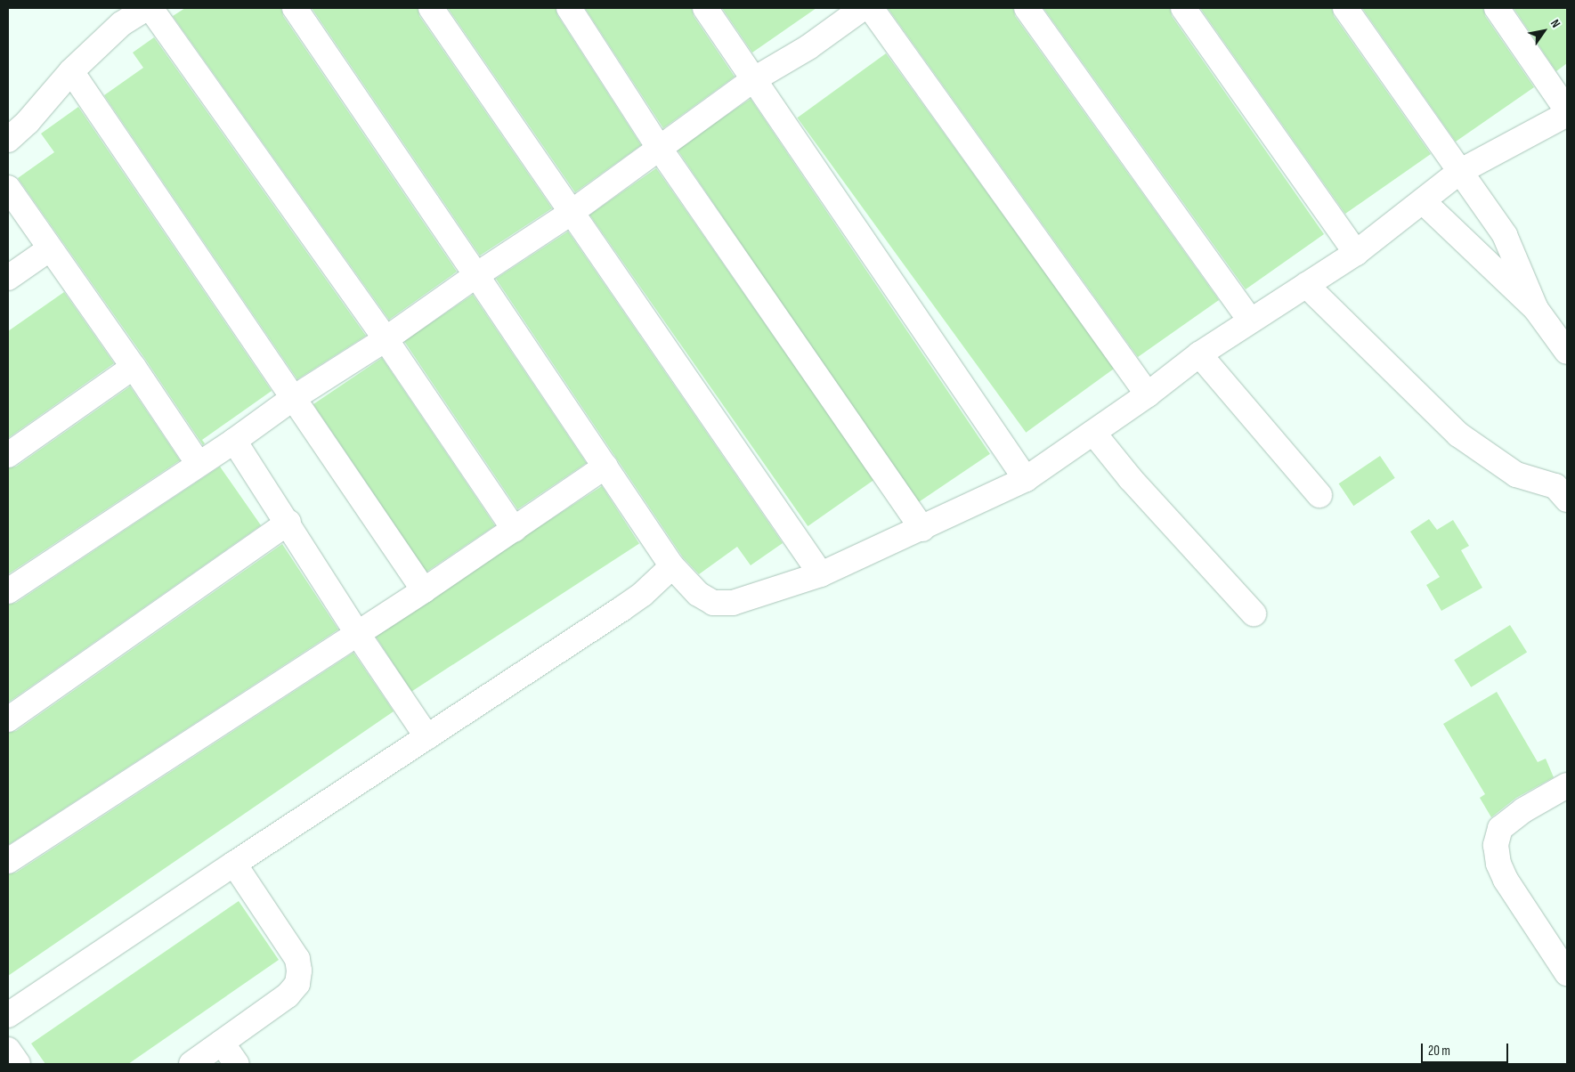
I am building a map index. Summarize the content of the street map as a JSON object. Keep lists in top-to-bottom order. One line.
{"scale_bar":"20 m","north":"top right"}
